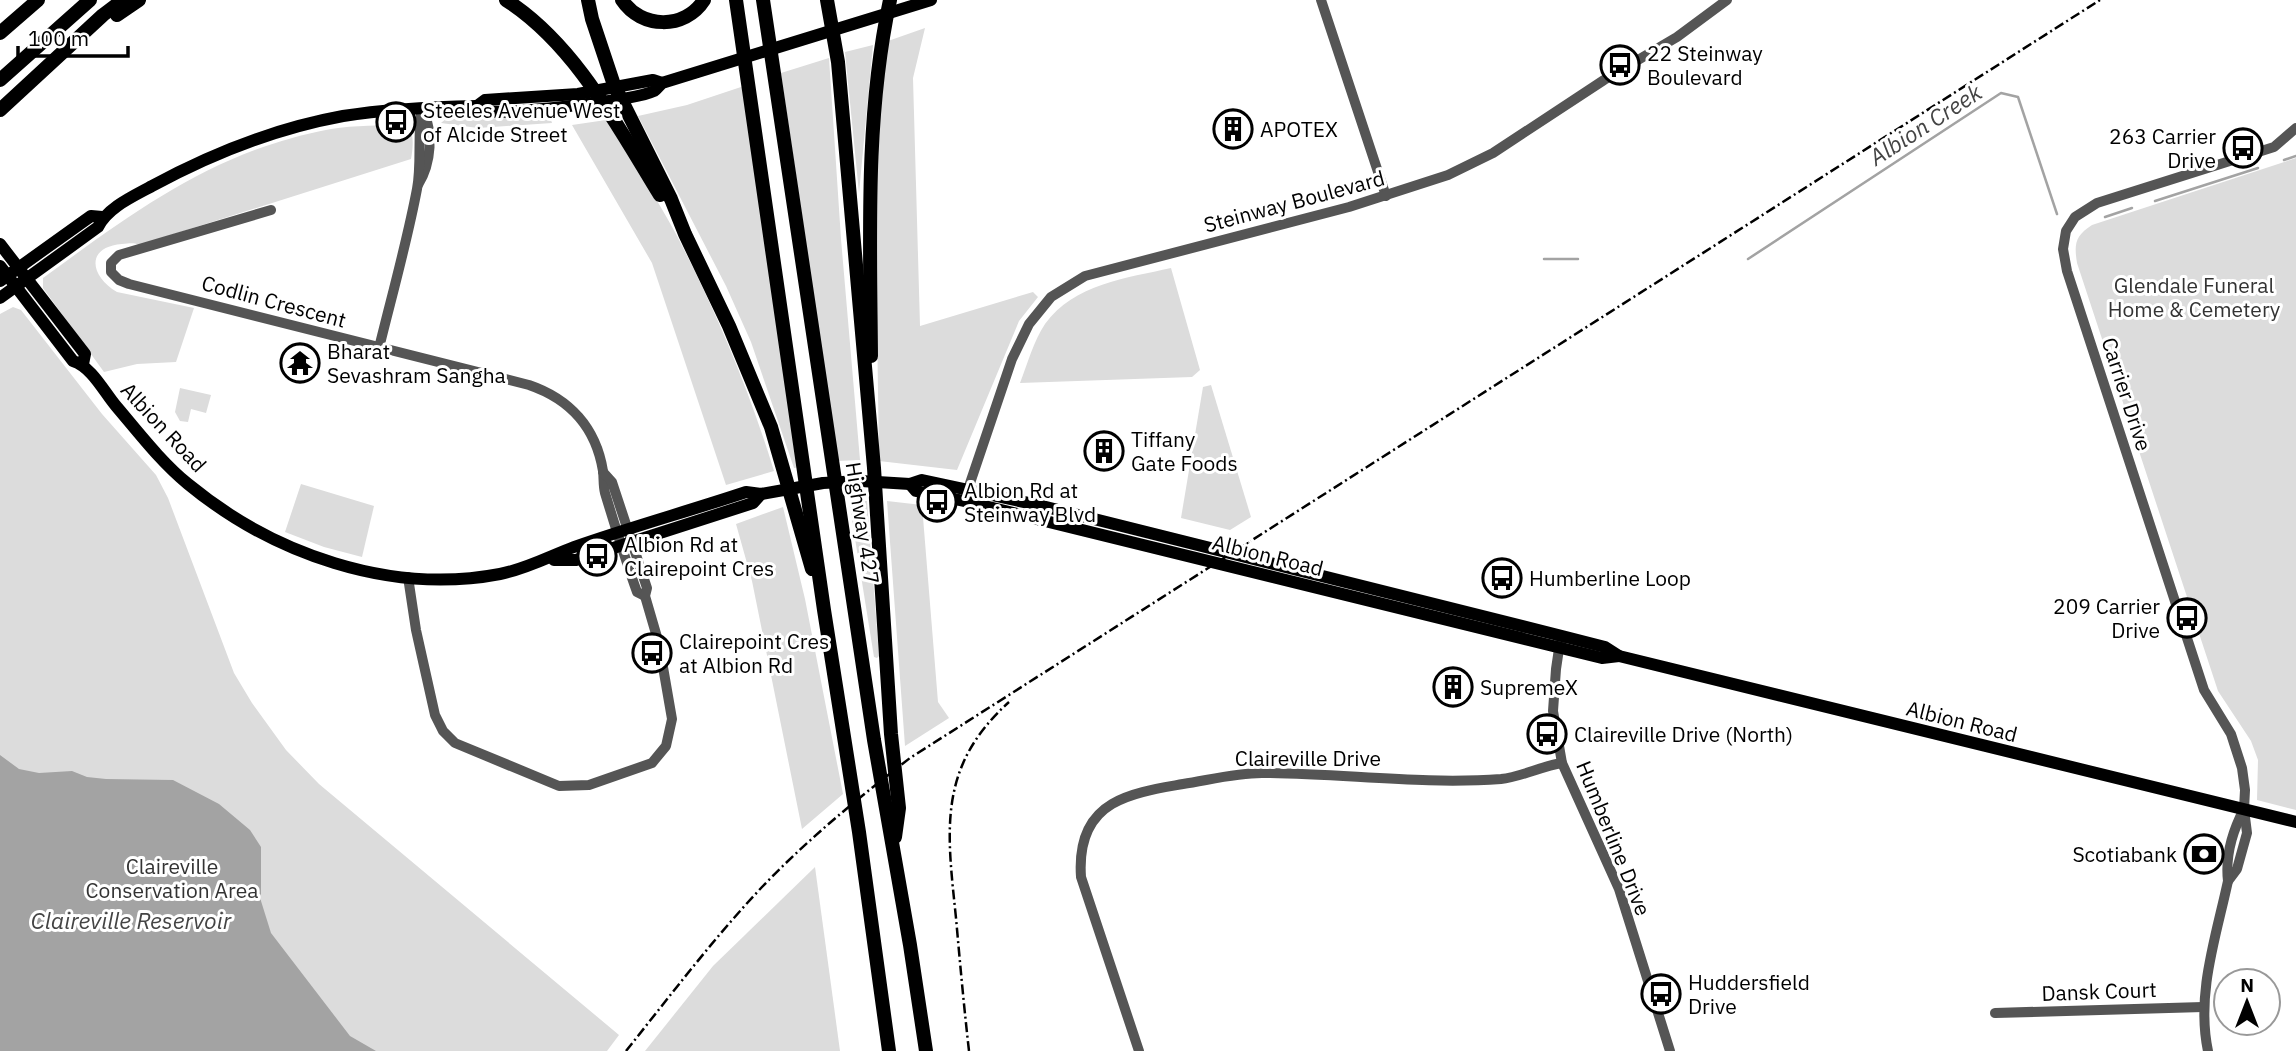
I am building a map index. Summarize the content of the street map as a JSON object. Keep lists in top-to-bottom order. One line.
{"streets":{"highway":["Highway 427"],"main road":["Albion Road"],"street":["Steinway Boulevard","Codlin Crescent","Carrier Drive","Claireville Drive","Humberline Drive","Dansk Court"]},"crossings":[["Steinway Boulevard","Albion Road"],["Codlin Crescent","Albion Road"],["Carrier Drive","Albion Road"],["Carrier Drive","Dansk Court"],["Albion Road","Humberline Drive"],["Claireville Drive","Humberline Drive"]],"water":["Albion Creek","Claireville Reservoir"],"parks":["Glendale Funeral Home & Cemetery","Claireville Conservation Area"],"places":{"bus stop":["22 Steinway Boulevard","Steeles Avenue West of Alcide Street","263 Carrier Drive","Albion Rd at Steinway Blvd","Albion Rd at Clairepoint Cres","Humberline Loop","209 Carrier Drive","Clairepoint Cres at Albion Rd","Claireville Drive (North)","Huddersfield Drive"],"building":["APOTEX","Tiffany Gate Foods","SupremeX"],"temple":["Bharat Sevashram Sangha"],"bank":["Scotiabank"]},"scale_bar":"100 m","north":"top"}
